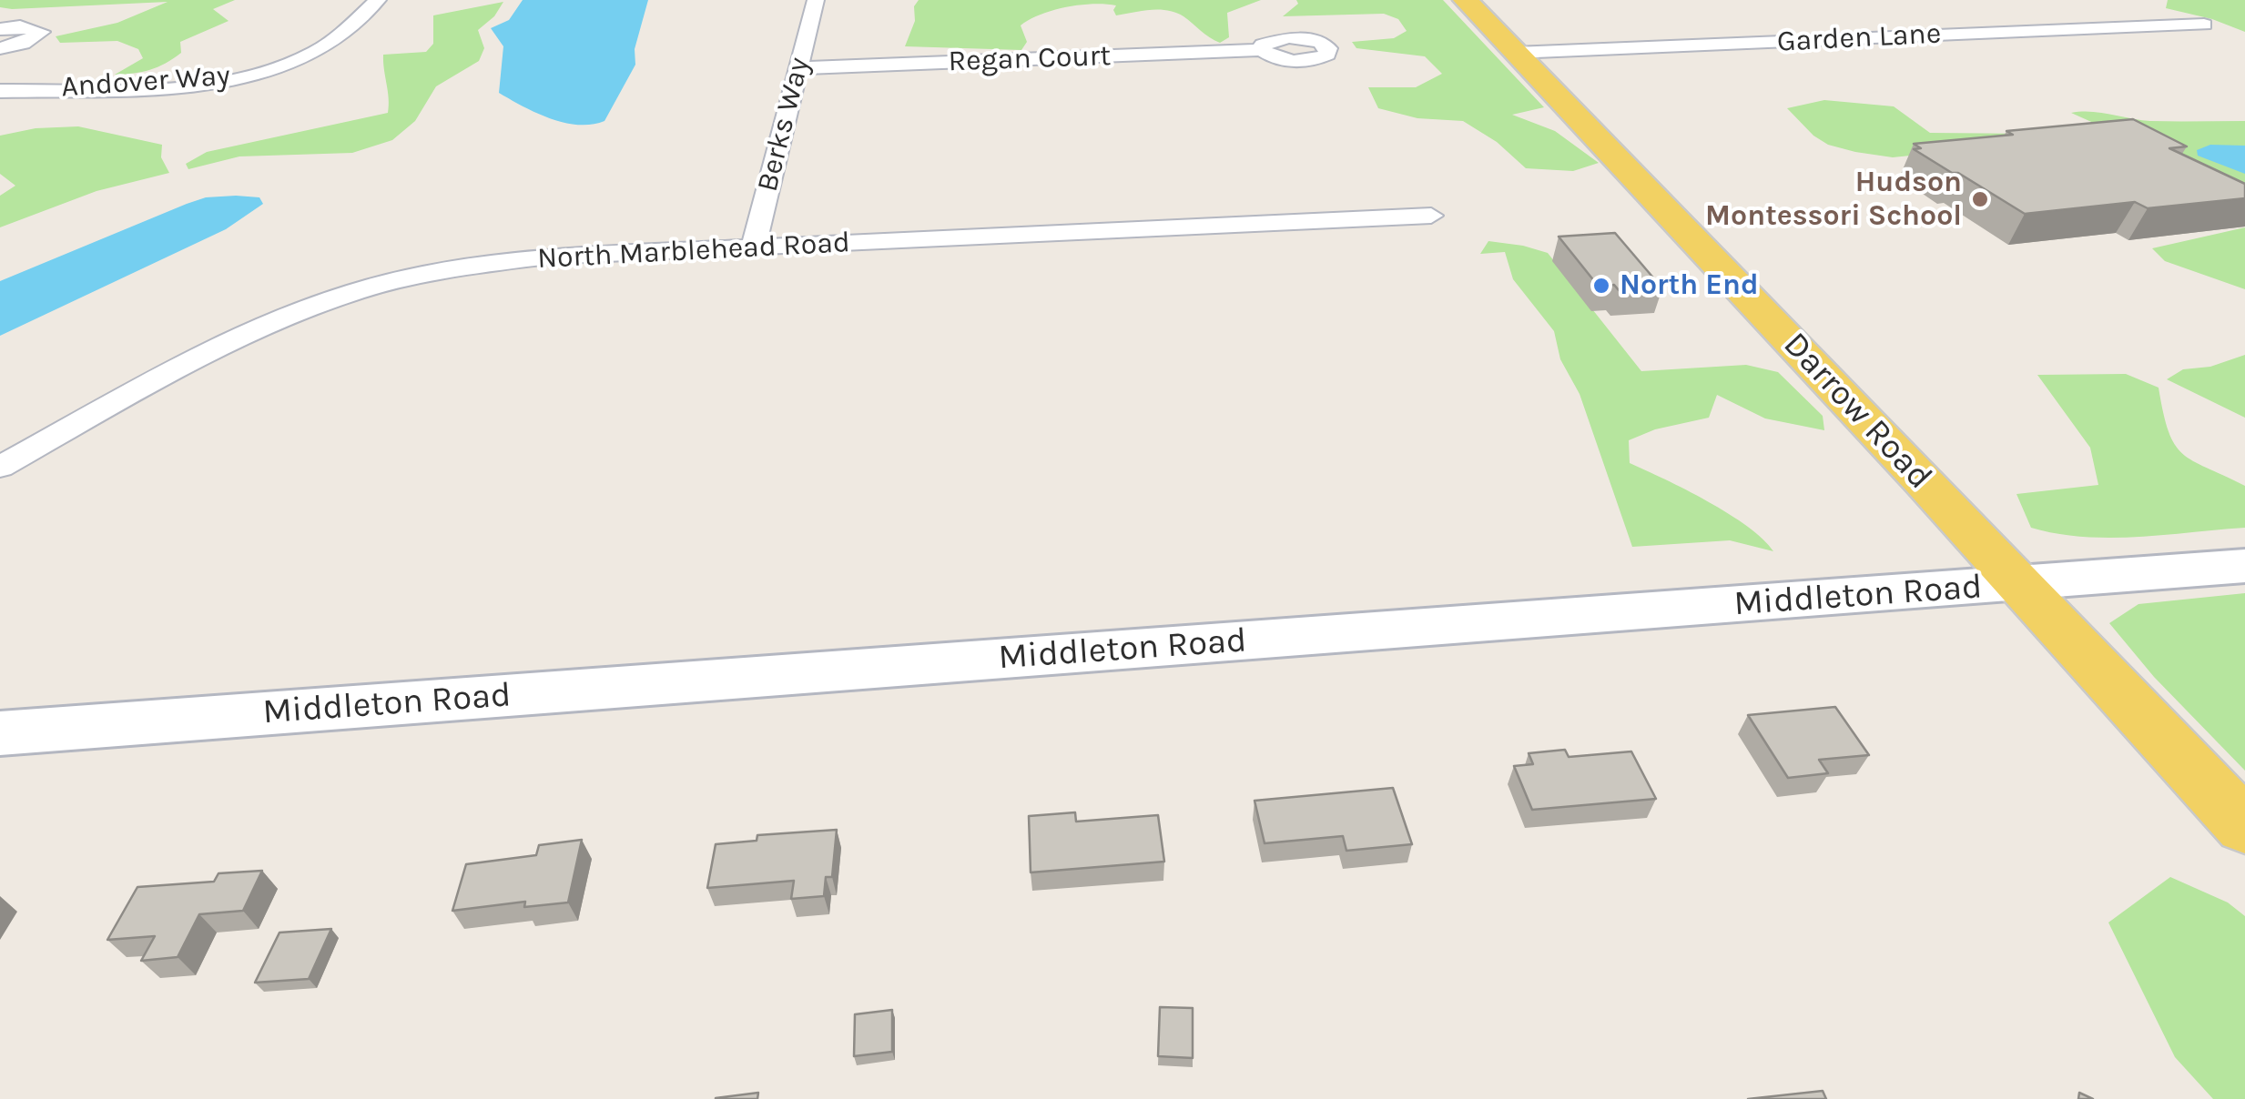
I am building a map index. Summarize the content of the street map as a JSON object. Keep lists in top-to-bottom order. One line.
{"streets":{"main road":["Darrow Road"],"street":["Garden Lane","Regan Court","Andover Way","Berks Way","North Marblehead Road","Middleton Road"]},"crossings":[["Garden Lane","Darrow Road"],["Regan Court","Berks Way"],["Berks Way","North Marblehead Road"],["Darrow Road","Middleton Road"]],"places":["Hudson Montessori School","North End"]}
